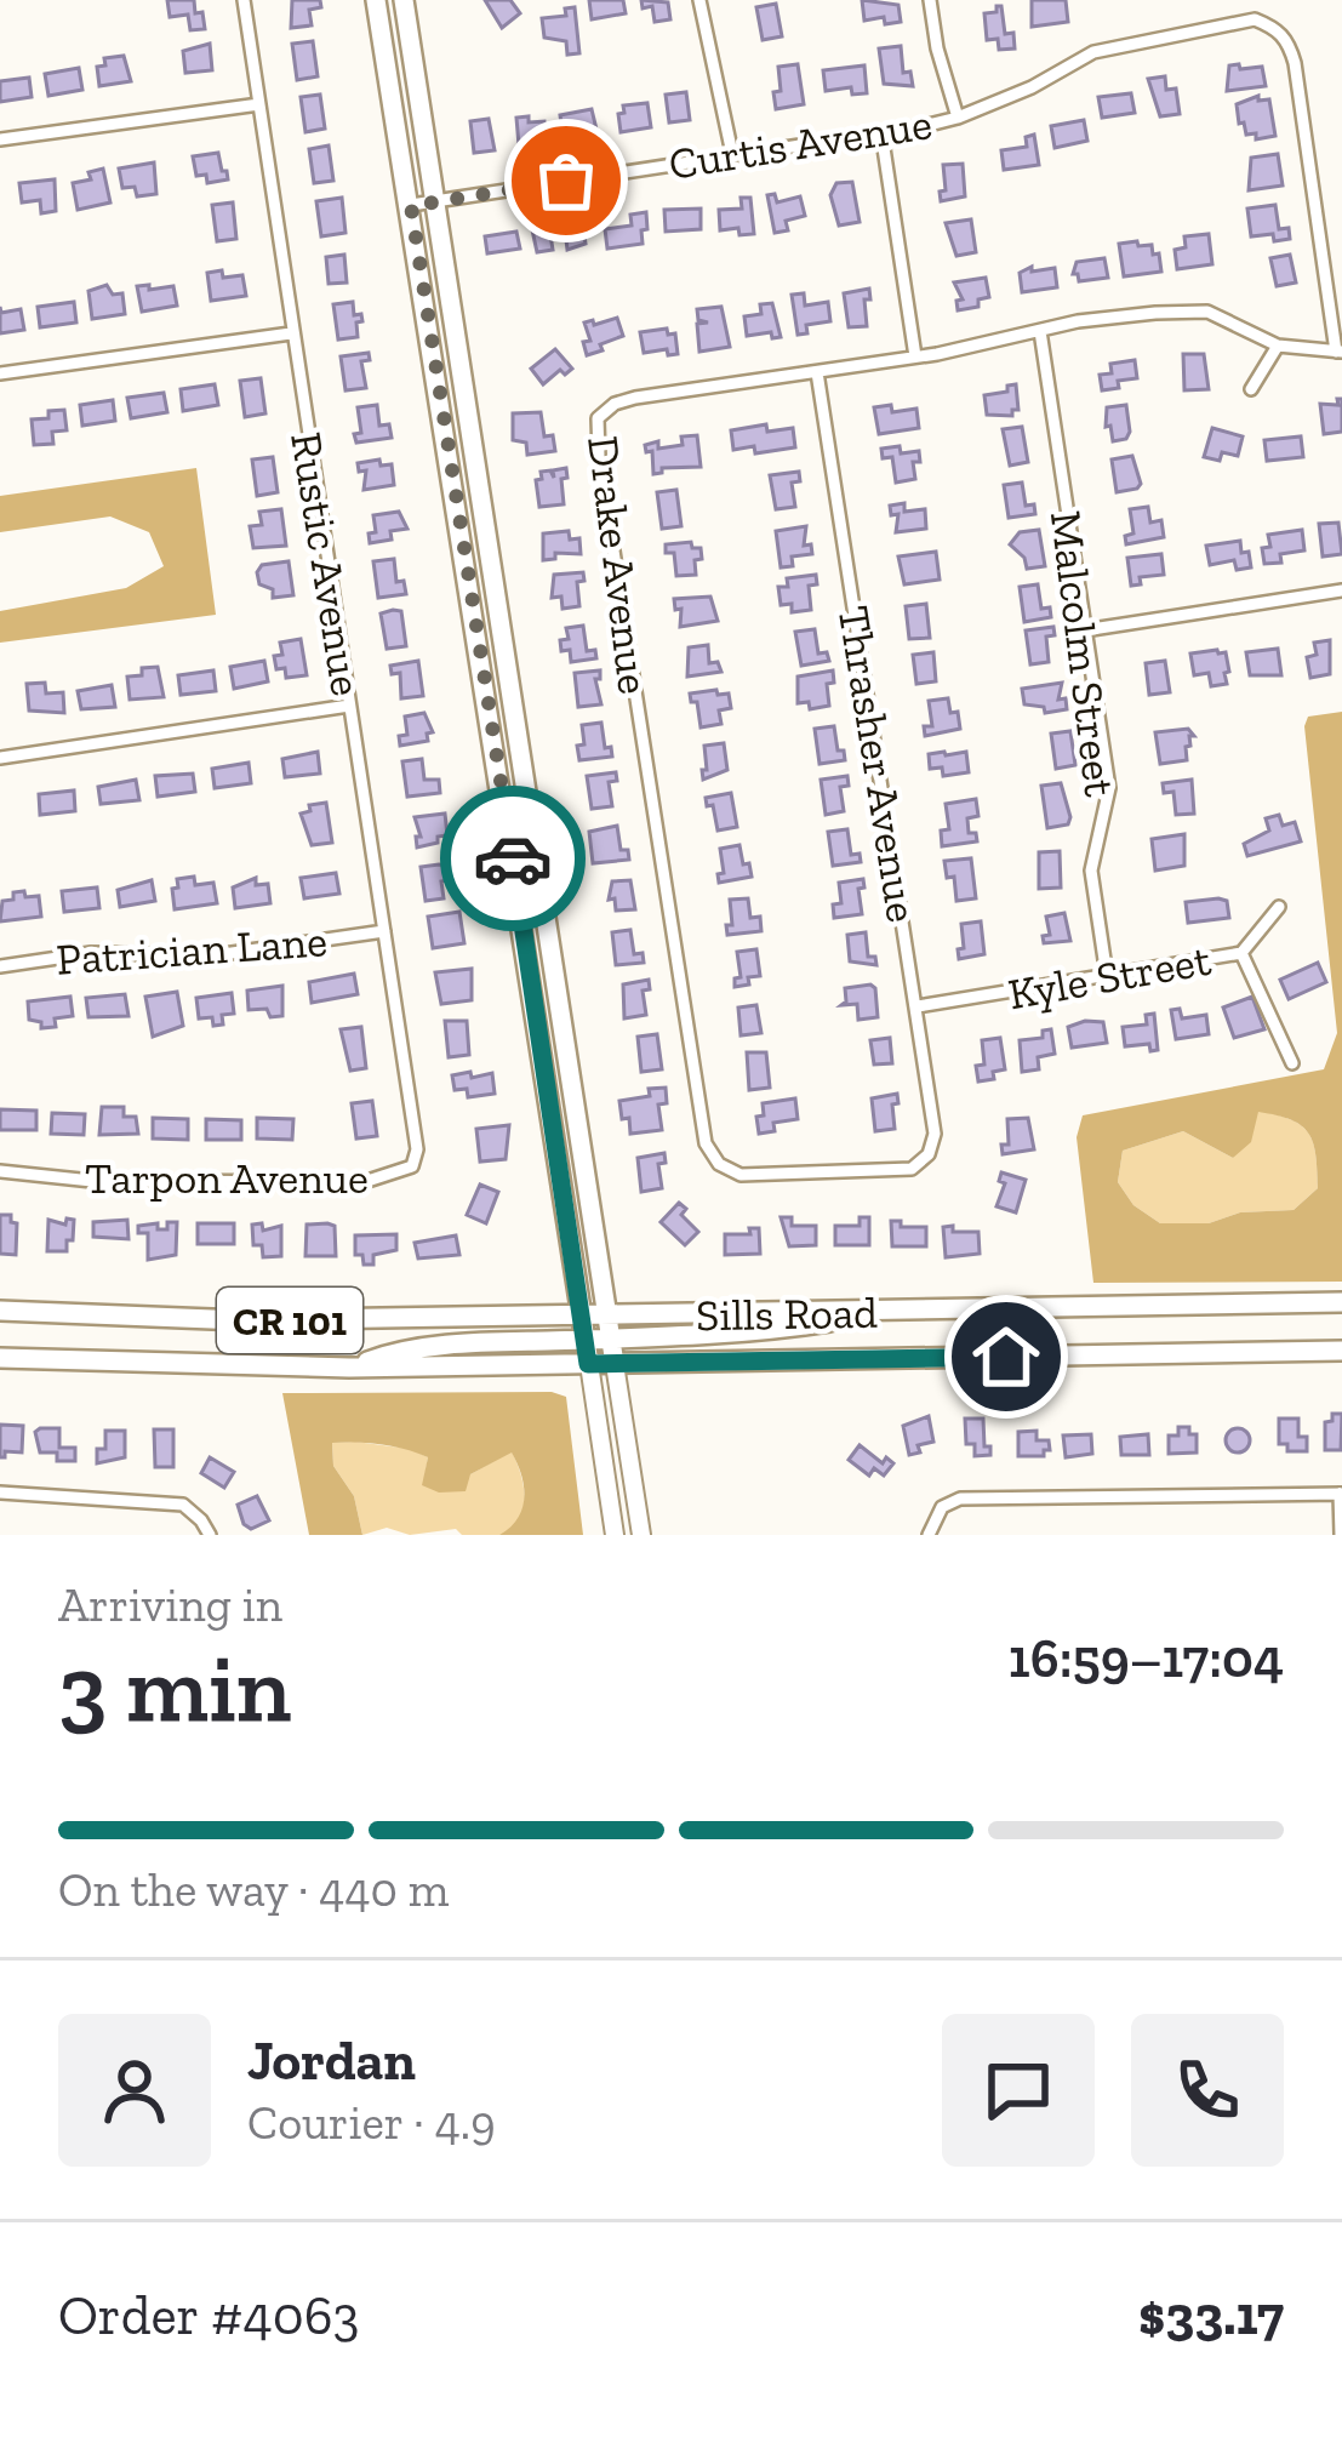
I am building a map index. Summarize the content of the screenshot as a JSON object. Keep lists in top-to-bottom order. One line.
{"streets":{"main road":["Sills Road","CR 101"],"street":["Curtis Avenue","Rustic Avenue","Drake Avenue","Malcolm Street","Thrasher Avenue","Patrician Lane","Kyle Street","Tarpon Avenue"]},"crossings":[["Curtis Avenue","Drake Avenue"],["Rustic Avenue","Patrician Lane"],["Rustic Avenue","Tarpon Avenue"],["Drake Avenue","Malcolm Street"],["Drake Avenue","Thrasher Avenue"],["Malcolm Street","Kyle Street"],["Thrasher Avenue","Kyle Street"],["Sills Road","CR 101"]],"page":{"heading":["3 min","Arriving in","16:59–17:04"],"panel":["Jordan","Courier · 4.9","Order #4063","$33.17"],"bar":"On the way · 440 m"}}
